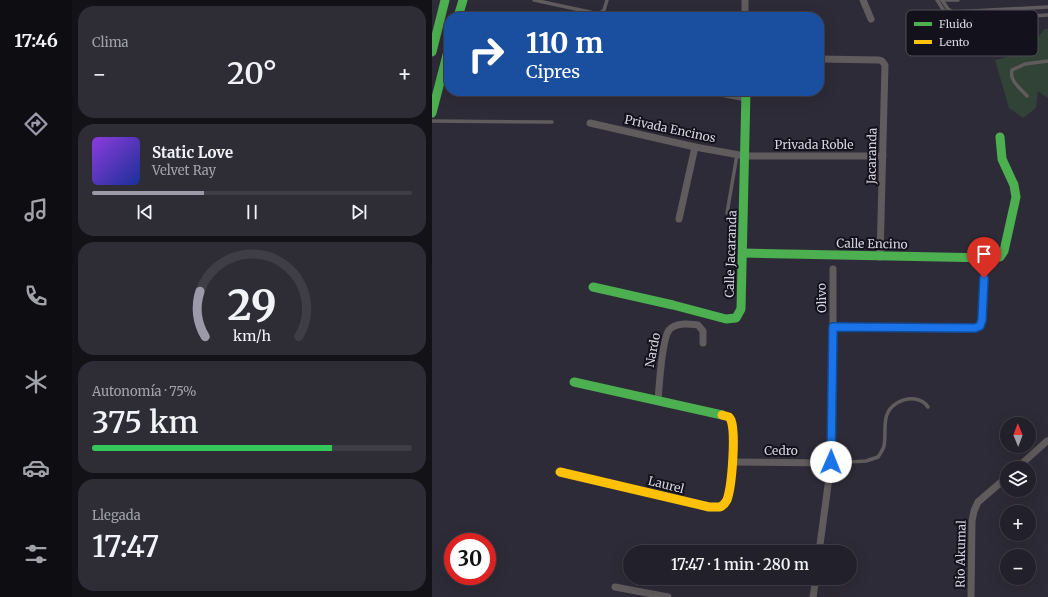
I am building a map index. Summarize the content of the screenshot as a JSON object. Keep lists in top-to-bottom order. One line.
{"streets":{"street":["Privada Encinos","Privada Roble","Jacaranda","Calle Encino","Calle Jacaranda","Olivo","Nardo","Cedro","Laurel","Rio Akumal"]},"crossings":[["Privada Encinos","Privada Roble"],["Privada Encinos","Calle Jacaranda"],["Privada Roble","Jacaranda"],["Privada Roble","Calle Jacaranda"],["Jacaranda","Calle Encino"],["Calle Encino","Calle Jacaranda"],["Olivo","Cedro"],["Cedro","Laurel"]],"legend":["Fluido","Lento"],"north":"top","page":{"tabs":"17:46","tile":["Clima",["Autonomía · 75%","375 km"],["Llegada","17:47"]],"turn":["110 m","Cipres"],"heat":["−","20°","+"],"song":["Static Love","Velvet Ray"],"map_buttons":["+","−"],"limit":"30","trip":"17:47 · 1 min · 280 m","gauge":["29","km/h"]}}
